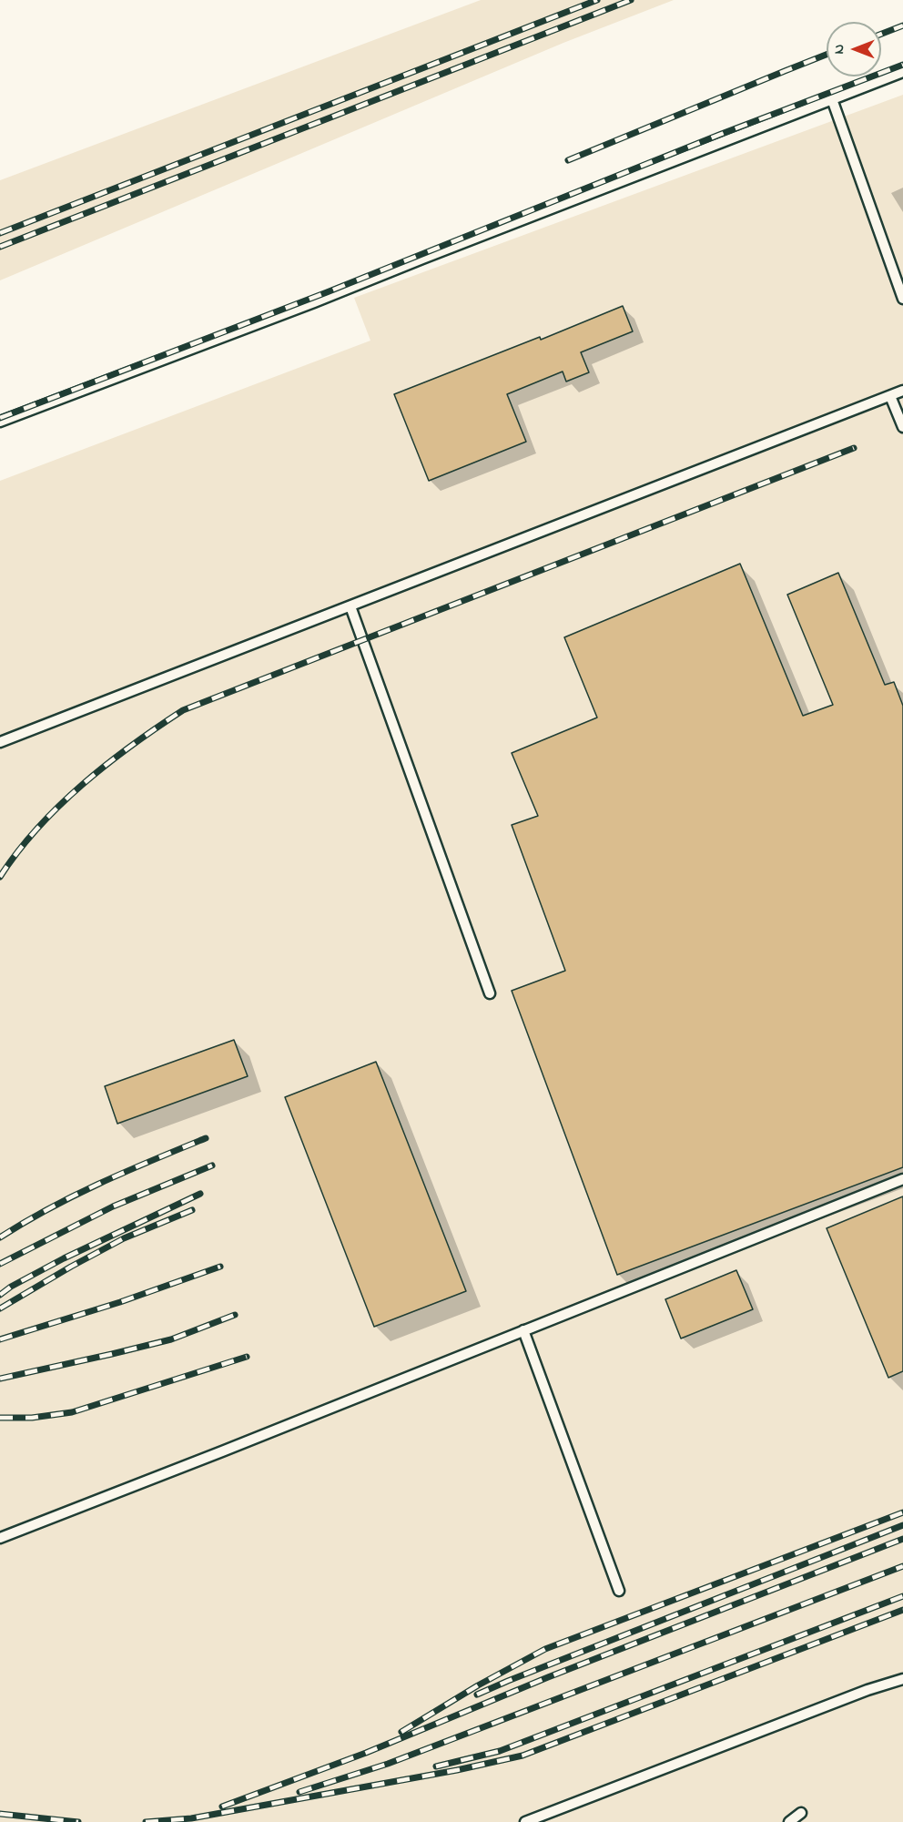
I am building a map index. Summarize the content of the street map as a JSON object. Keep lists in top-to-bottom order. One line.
{"north":"left"}
